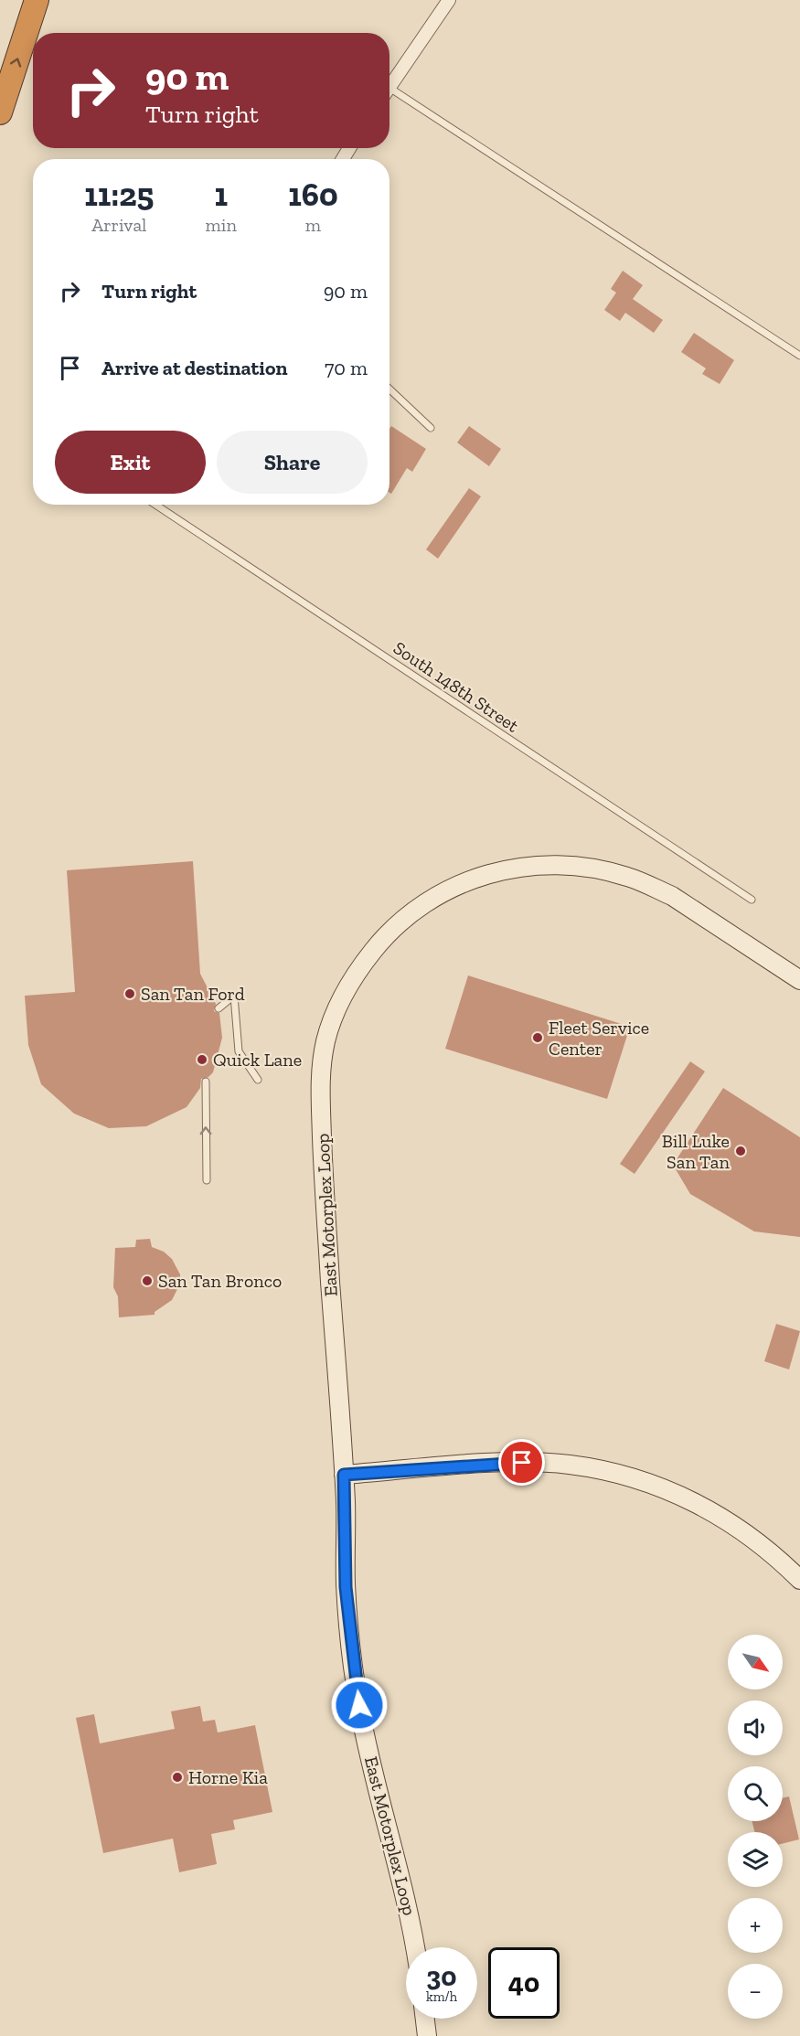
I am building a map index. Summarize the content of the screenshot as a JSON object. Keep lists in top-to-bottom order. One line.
{"streets":{"street":["East Motorplex Loop"],"lane":["South 148th Street"]},"places":["San Tan Ford","Fleet Service Center","Quick Lane","Bill Luke San Tan","San Tan Bronco","Horne Kia"],"north":"bottom right","page":{"turn":["90 m","Turn right"],"eta":["11:25","Arrival","1","min","160","m"],"list":[{"name":"Turn right","value":"90 m"},{"name":"Arrive at destination","value":"70 m"}],"buttons":["Exit","Share"],"map_buttons":["+","−"],"speed":"30 km/h","limit":"40"}}
